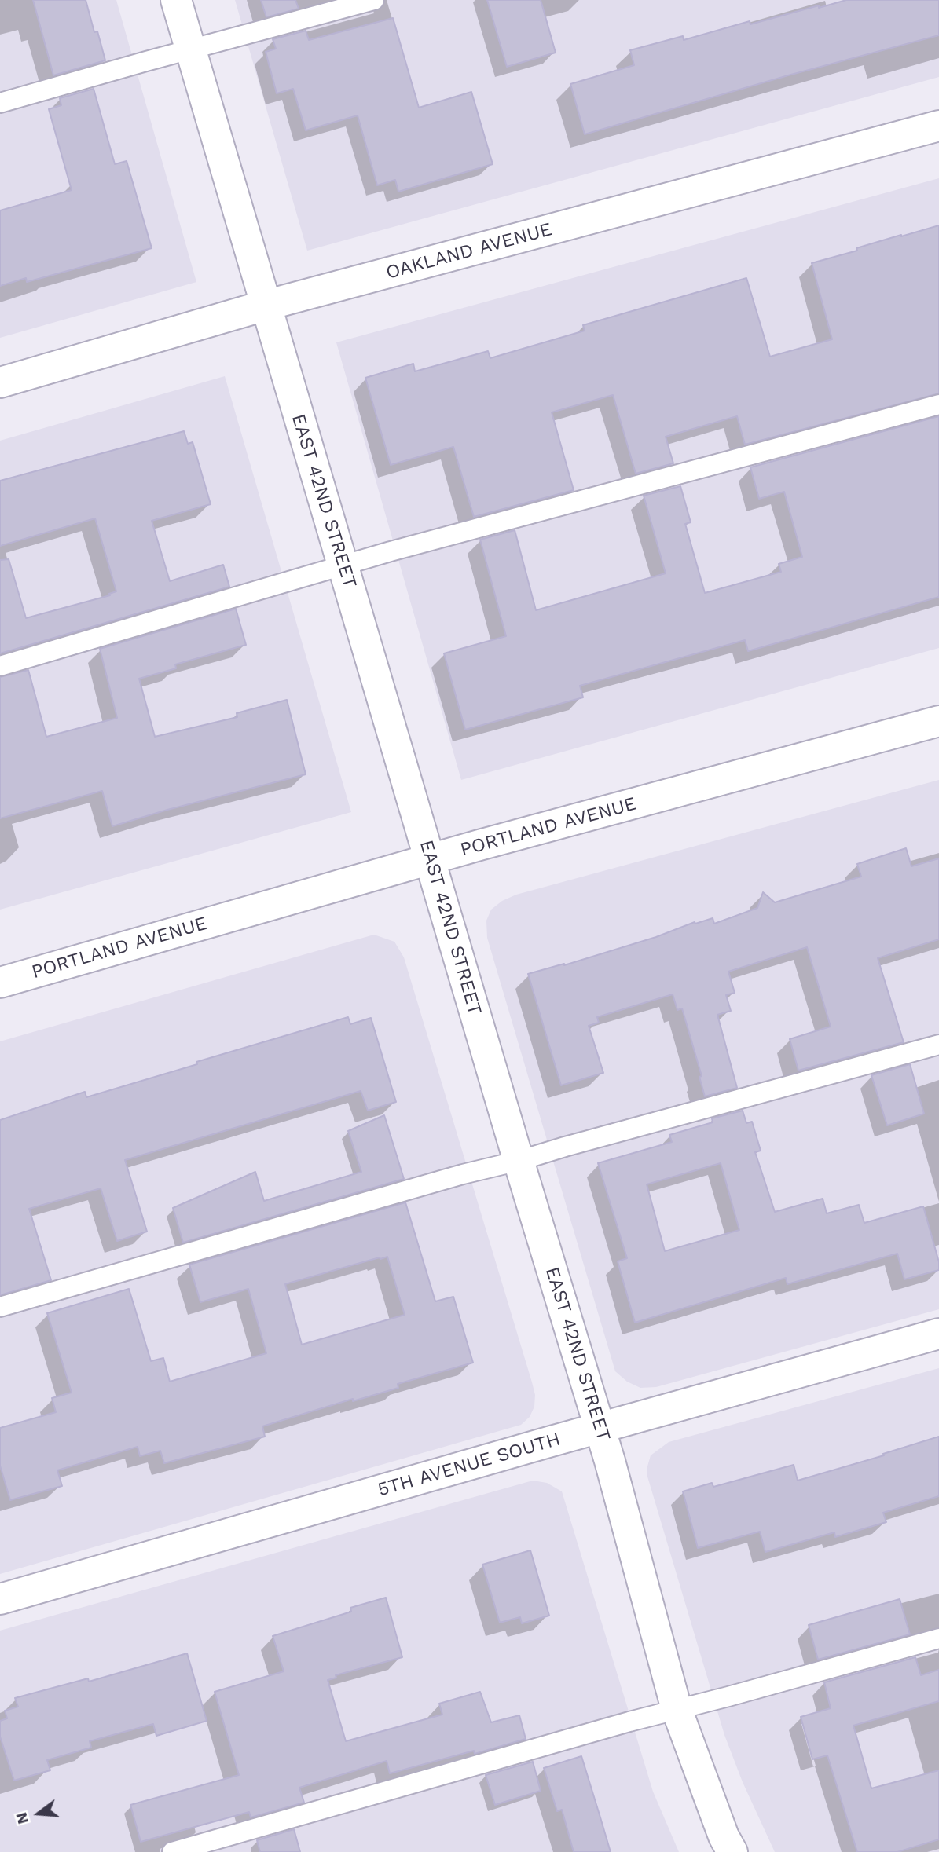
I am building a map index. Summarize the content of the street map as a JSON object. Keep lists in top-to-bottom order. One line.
{"streets":{"street":["OAKLAND AVENUE","EAST 42ND STREET","PORTLAND AVENUE","5TH AVENUE SOUTH"]},"crossings":[["OAKLAND AVENUE","EAST 42ND STREET"],["EAST 42ND STREET","PORTLAND AVENUE"],["EAST 42ND STREET","5TH AVENUE SOUTH"]],"north":"left"}
